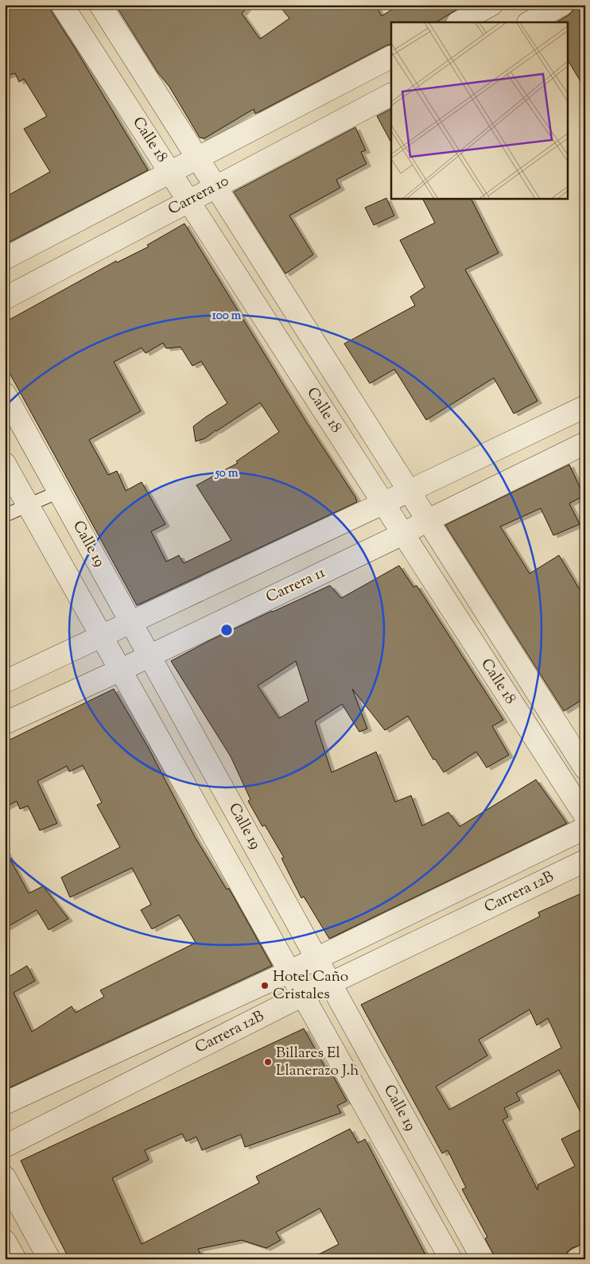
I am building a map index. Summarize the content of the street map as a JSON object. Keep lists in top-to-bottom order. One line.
{"streets":{"street":["Calle 18","Carrera 10","Calle 19","Carrera 11","Carrera 12B"]},"crossings":[["Calle 18","Carrera 10"],["Calle 18","Carrera 11"],["Calle 19","Carrera 11"],["Calle 19","Carrera 12B"]],"places":["Hotel Caño Cristales","Billares El Llanerazo J.h"],"rings":["100 m","50 m"]}
